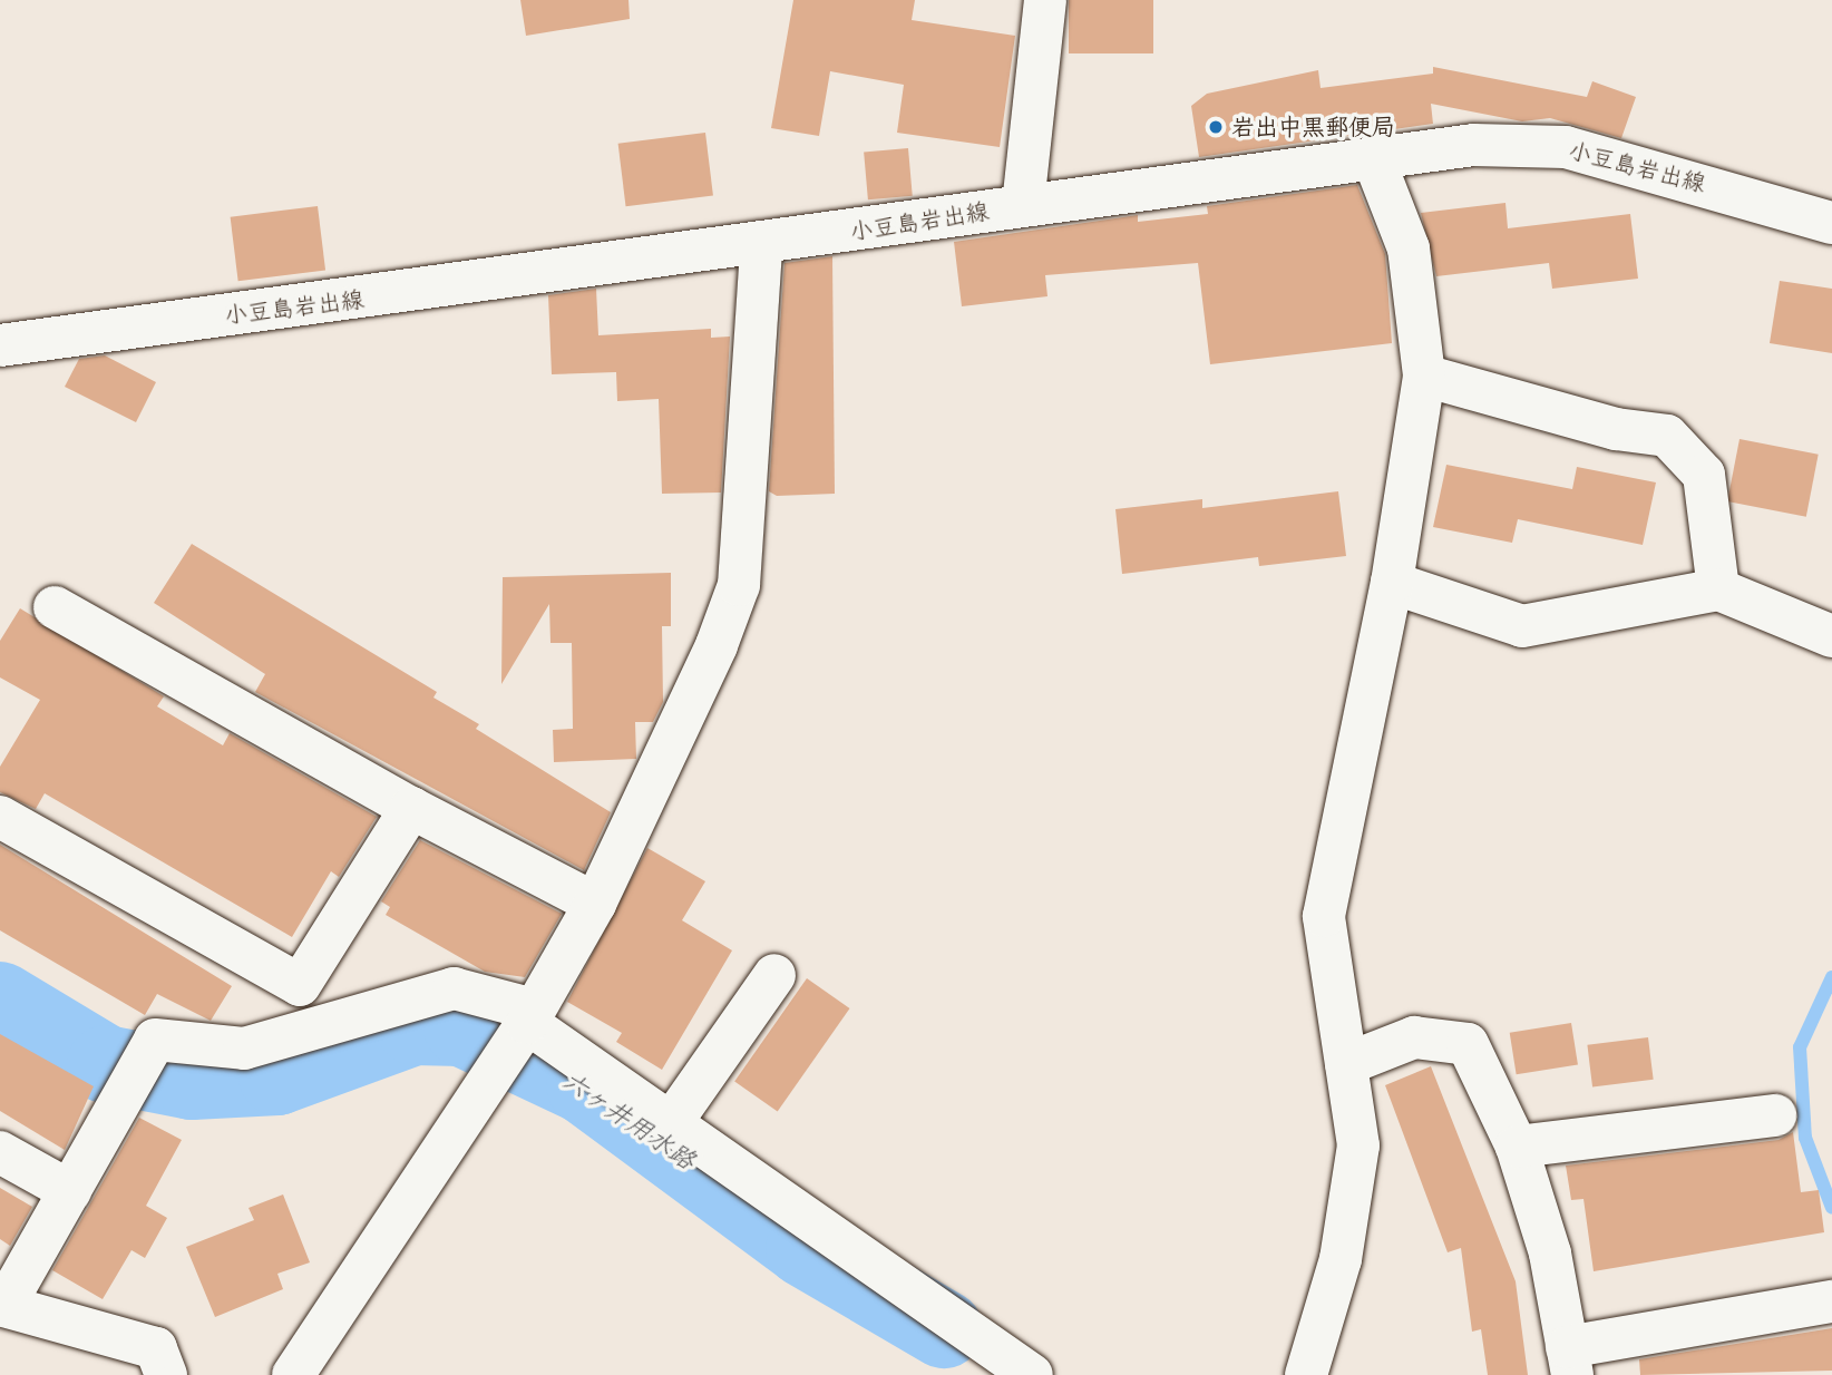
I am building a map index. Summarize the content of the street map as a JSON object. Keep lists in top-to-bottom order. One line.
{"streets":{"street":["小豆島岩出線"]},"water":["六ヶ井用水路"],"places":["岩出中黒郵便局"]}
